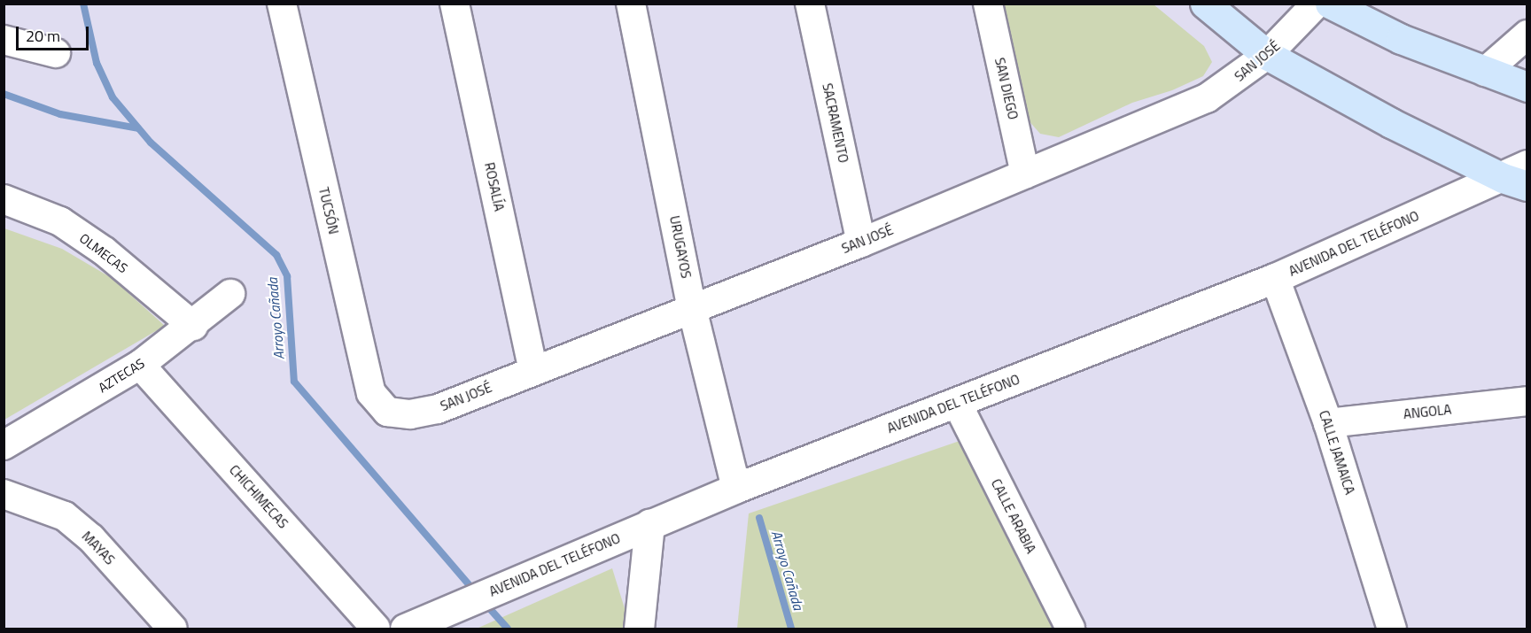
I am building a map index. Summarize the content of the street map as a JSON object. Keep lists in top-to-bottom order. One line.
{"streets":{"main road":["AVENIDA DEL TELÉFONO"],"street":["SAN JOSÉ","SAN DIEGO","SACRAMENTO","ROSALÍA","TUCSÓN","URUGAYOS","OLMECAS","AZTECAS","ANGOLA","CALLE JAMAICA","CHICHIMECAS","CALLE ARABIA","MAYAS"]},"crossings":[["SAN JOSÉ","SAN DIEGO"],["SAN JOSÉ","SACRAMENTO"],["SAN JOSÉ","ROSALÍA"],["SAN JOSÉ","TUCSÓN"],["SAN JOSÉ","AVENIDA DEL TELÉFONO"],["SAN JOSÉ","URUGAYOS"],["AVENIDA DEL TELÉFONO","URUGAYOS"],["AVENIDA DEL TELÉFONO","CALLE JAMAICA"],["AVENIDA DEL TELÉFONO","CALLE ARABIA"],["OLMECAS","AZTECAS"],["AZTECAS","CHICHIMECAS"],["ANGOLA","CALLE JAMAICA"]],"water":["Arroyo Cañada"],"scale_bar":"20 m"}
